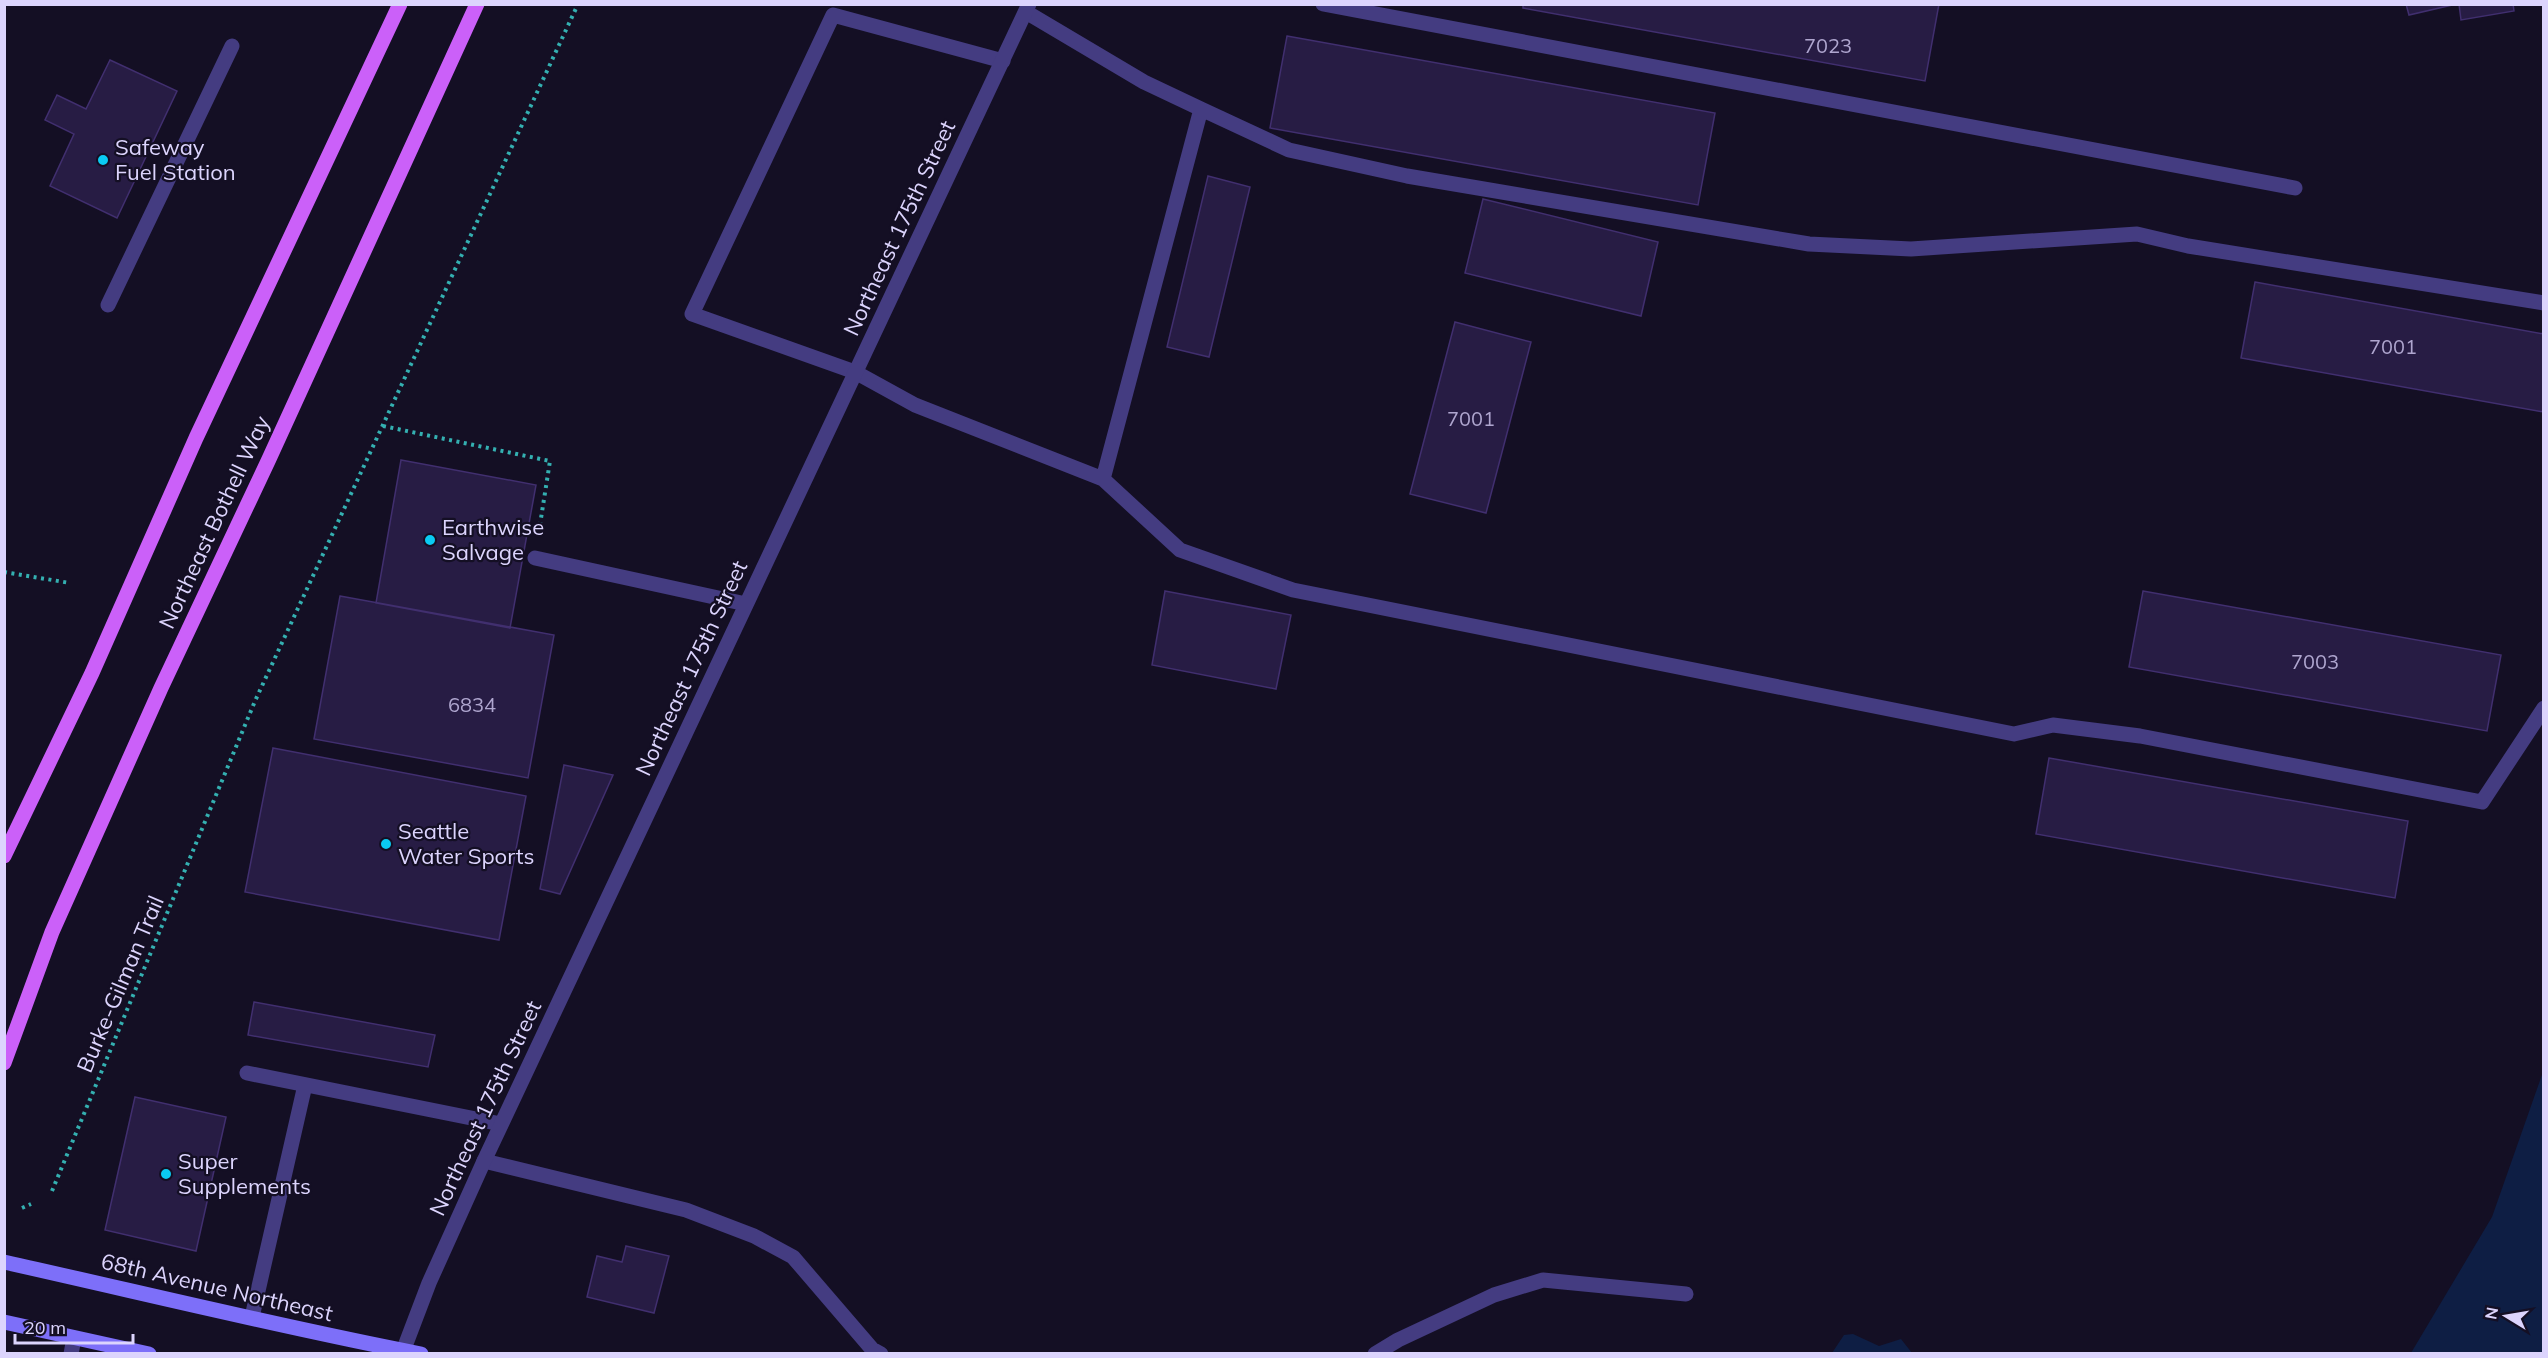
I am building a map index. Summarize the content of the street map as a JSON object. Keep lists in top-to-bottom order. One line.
{"streets":{"main road":["Northeast Bothell Way","68th Avenue Northeast"],"street":["Northeast 175th Street"],"path":["Burke-Gilman Trail"]},"crossings":[["Northeast 175th Street","68th Avenue Northeast"]],"places":["Safeway Fuel Station","Earthwise Salvage","Seattle Water Sports","Super Supplements"],"house_numbers":["7023","7001","7001","7003","6834"],"scale_bar":"20 m","north":"left"}
